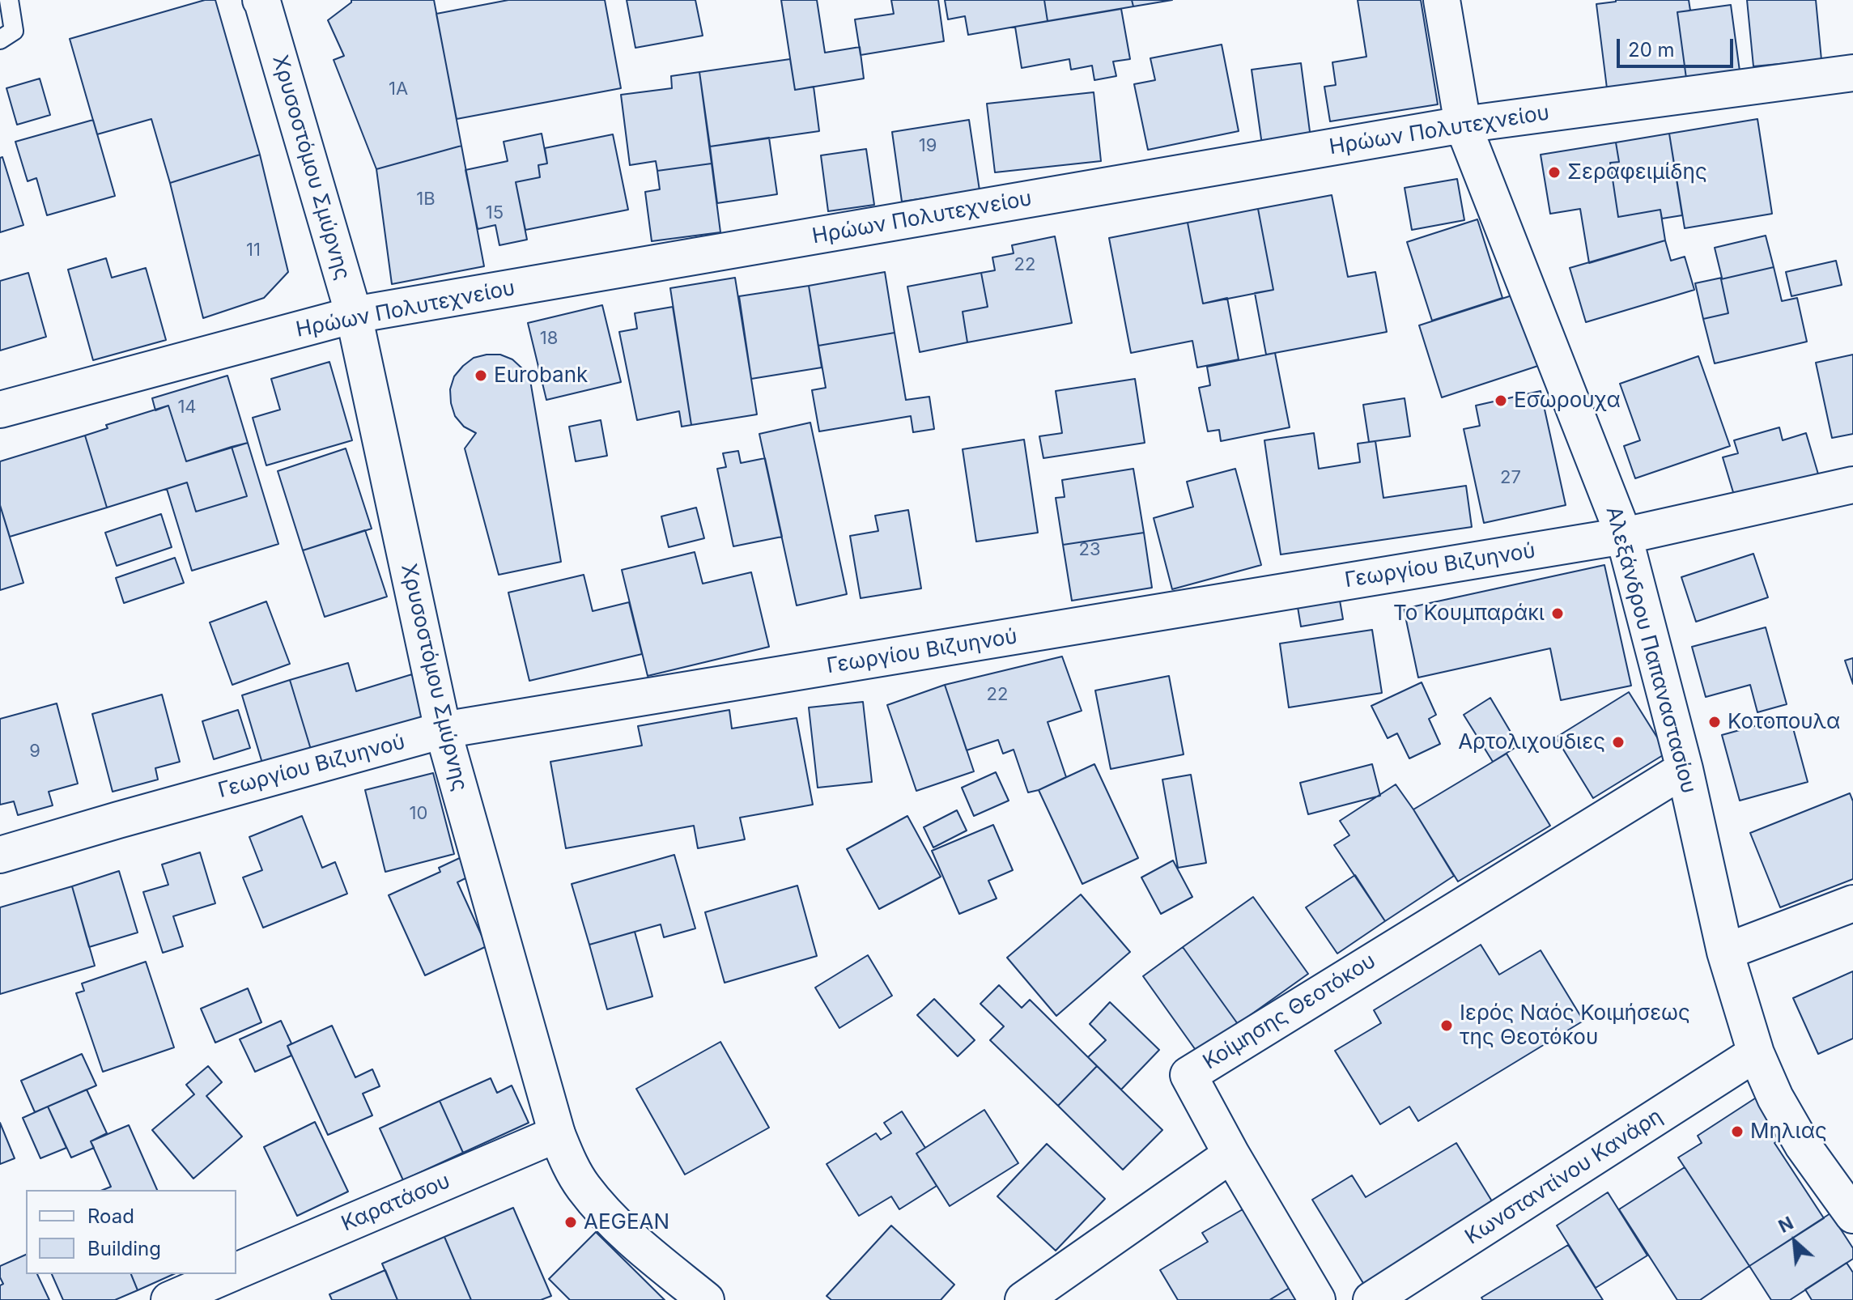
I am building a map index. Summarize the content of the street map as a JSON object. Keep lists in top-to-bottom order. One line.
{"streets":{"street":["Ηρώων Πολυτεχνείου","Χρυσοστόμου Σμύρνης","Γεωργίου Βιζυηνού","Αλεξάνδρου Παπαναστασίου","Κοίμησης Θεοτόκου","Κωνσταντίνου Κανάρη","Καρατάσου"]},"crossings":[["Ηρώων Πολυτεχνείου","Χρυσοστόμου Σμύρνης"],["Ηρώων Πολυτεχνείου","Αλεξάνδρου Παπαναστασίου"],["Χρυσοστόμου Σμύρνης","Γεωργίου Βιζυηνού"],["Χρυσοστόμου Σμύρνης","Καρατάσου"],["Γεωργίου Βιζυηνού","Αλεξάνδρου Παπαναστασίου"],["Αλεξάνδρου Παπαναστασίου","Κοίμησης Θεοτόκου"],["Αλεξάνδρου Παπαναστασίου","Κωνσταντίνου Κανάρη"]],"places":["Σεραφειμίδης","Eurobank","Εσωρουχα","Το Κουμπαράκι","Κοτοπουλα","Αρτολιχουδιες","Ιερός Ναός Κοιμήσεως της Θεοτόκου","Μηλιας","AEGEAN"],"house_numbers":["1Α","19","1Β","15","11","22","18","14","27","23","22","9","10"],"legend":["Road","Building"],"scale_bar":"20 m","north":"top left"}
